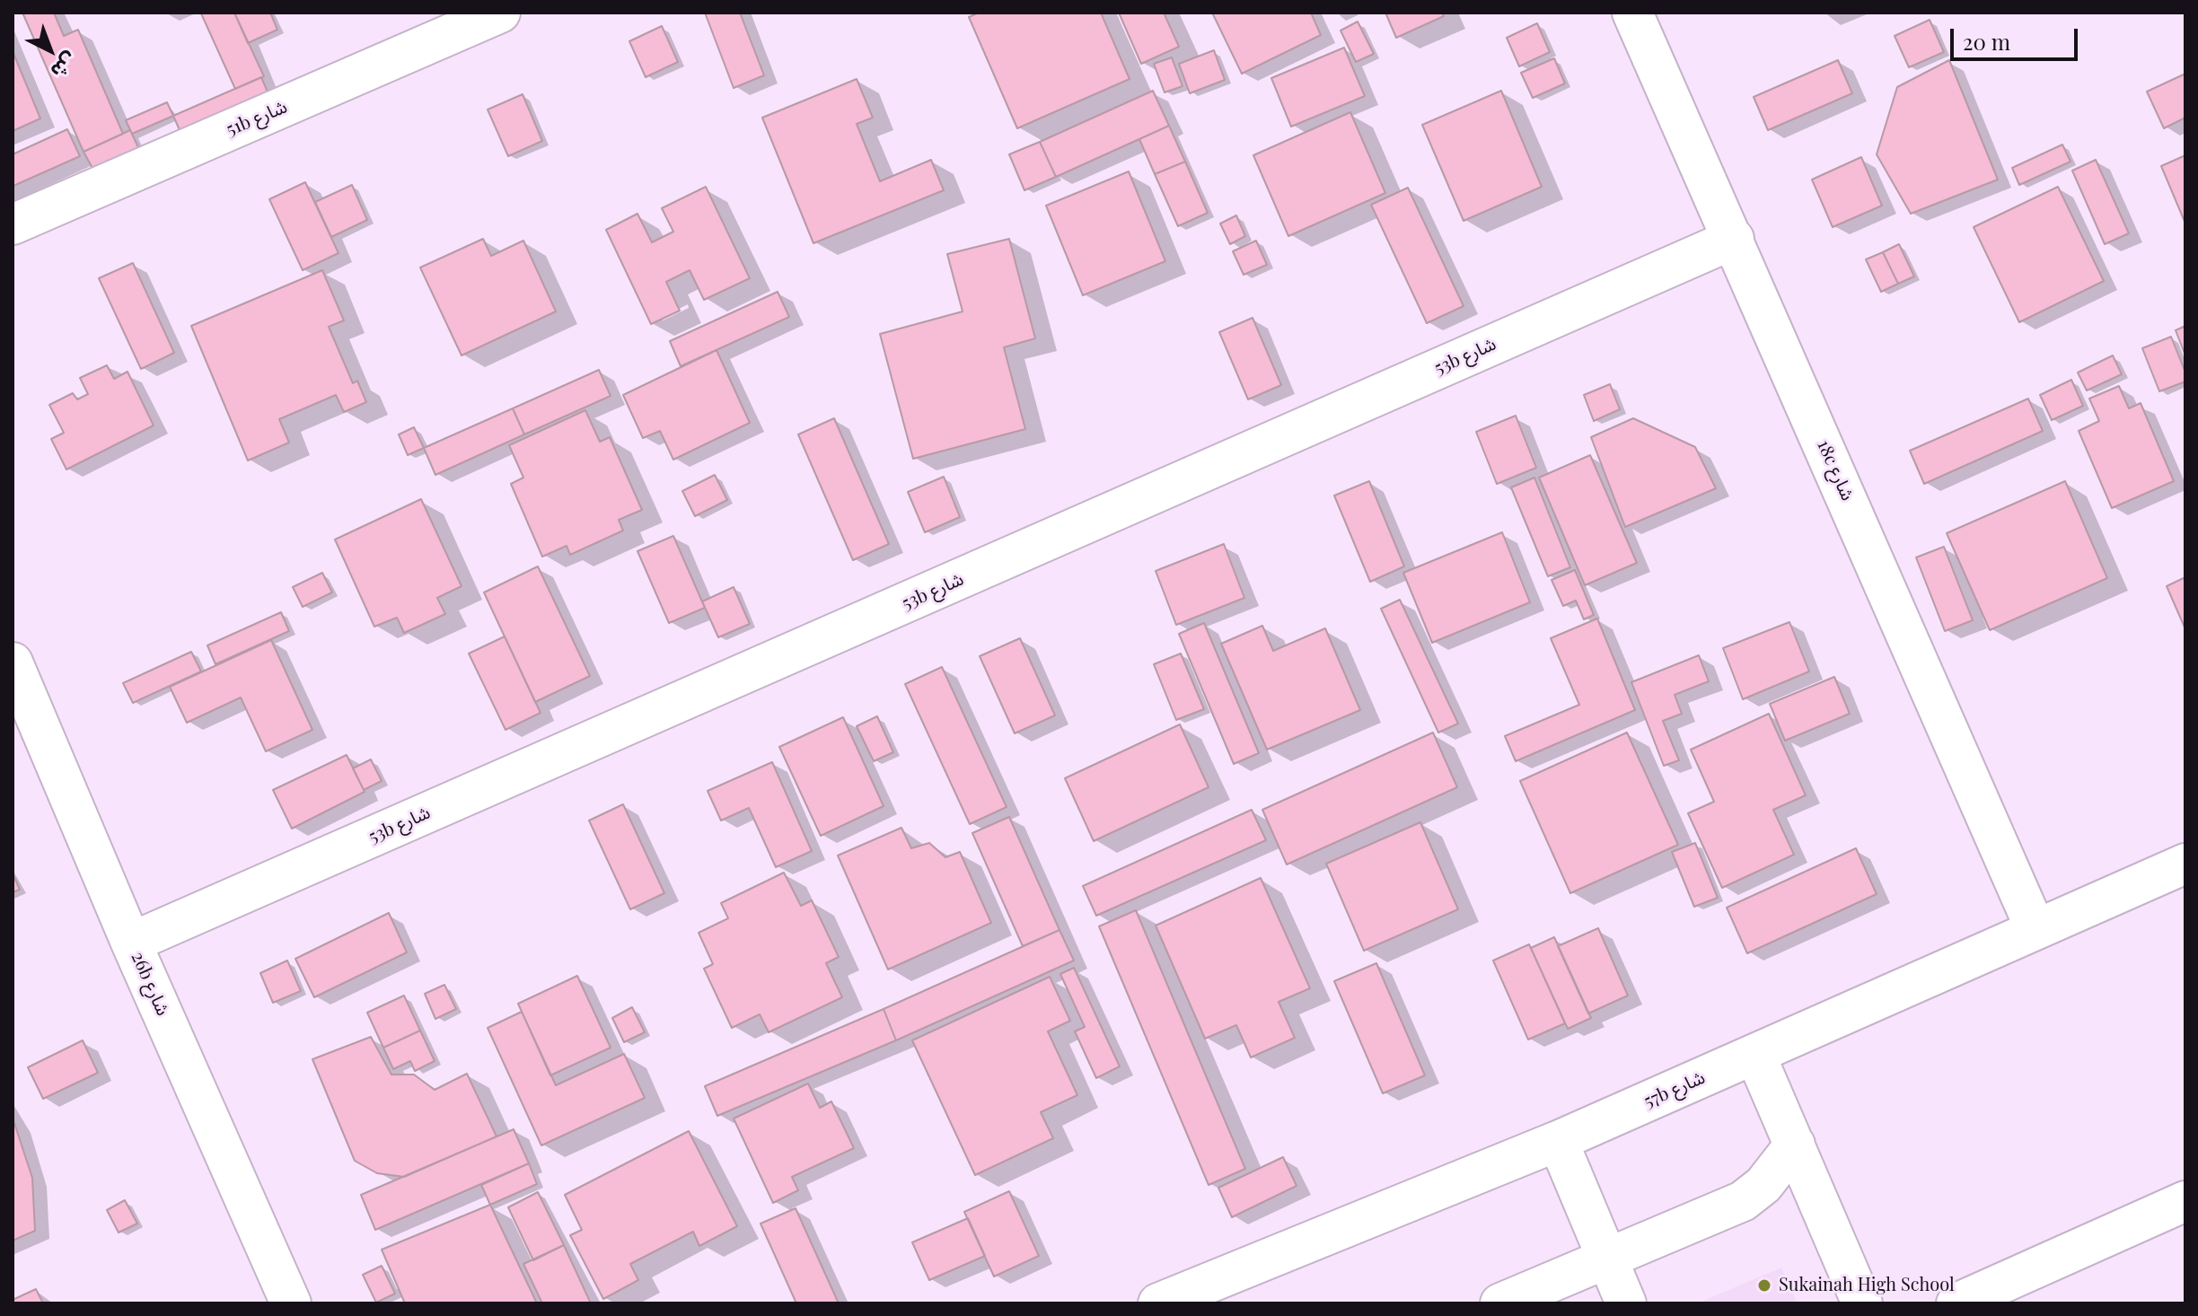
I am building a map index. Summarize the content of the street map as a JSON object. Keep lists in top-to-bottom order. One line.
{"streets":{"street":["51b شارع","53b شارع","18c شارع","26b شارع","57b شارع"]},"crossings":[["53b شارع","18c شارع"],["53b شارع","26b شارع"],["18c شارع","57b شارع"]],"places":["Sukainah High School"],"scale_bar":"20 m","north":"bottom right"}
